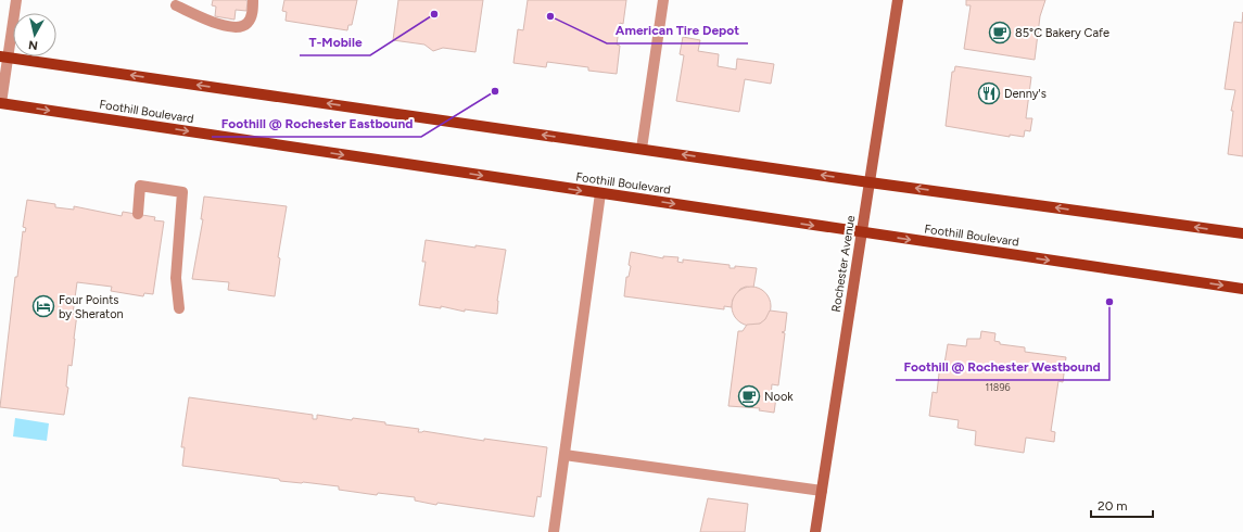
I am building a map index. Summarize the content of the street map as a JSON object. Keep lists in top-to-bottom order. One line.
{"streets":{"main road":["Foothill Boulevard","Rochester Avenue"]},"crossings":[["Foothill Boulevard","Rochester Avenue"]],"places":{"other":["T-Mobile","American Tire Depot","Foothill @ Rochester Eastbound","Foothill @ Rochester Westbound"],"cafe":["85°C Bakery Cafe","Nook"],"restaurant":["Denny's"],"hotel":["Four Points by Sheraton"]},"house_numbers":["11896"],"scale_bar":"20 m","north":"bottom"}
